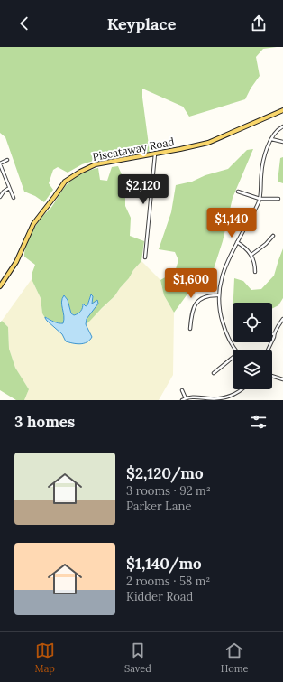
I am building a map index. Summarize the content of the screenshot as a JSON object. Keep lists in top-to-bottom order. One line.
{"streets":{"main road":["Piscataway Road"]},"page":{"header":"Keyplace","price":["$2,120","$1,140","$1,600"],"heading":"3 homes","list":[{"name":"$2,120/mo","note":"3 rooms · 92 m² · Parker Lane"},{"name":"$1,140/mo","note":"2 rooms · 58 m² · Kidder Road"}],"tabs":["Map","Saved","Home"]}}
